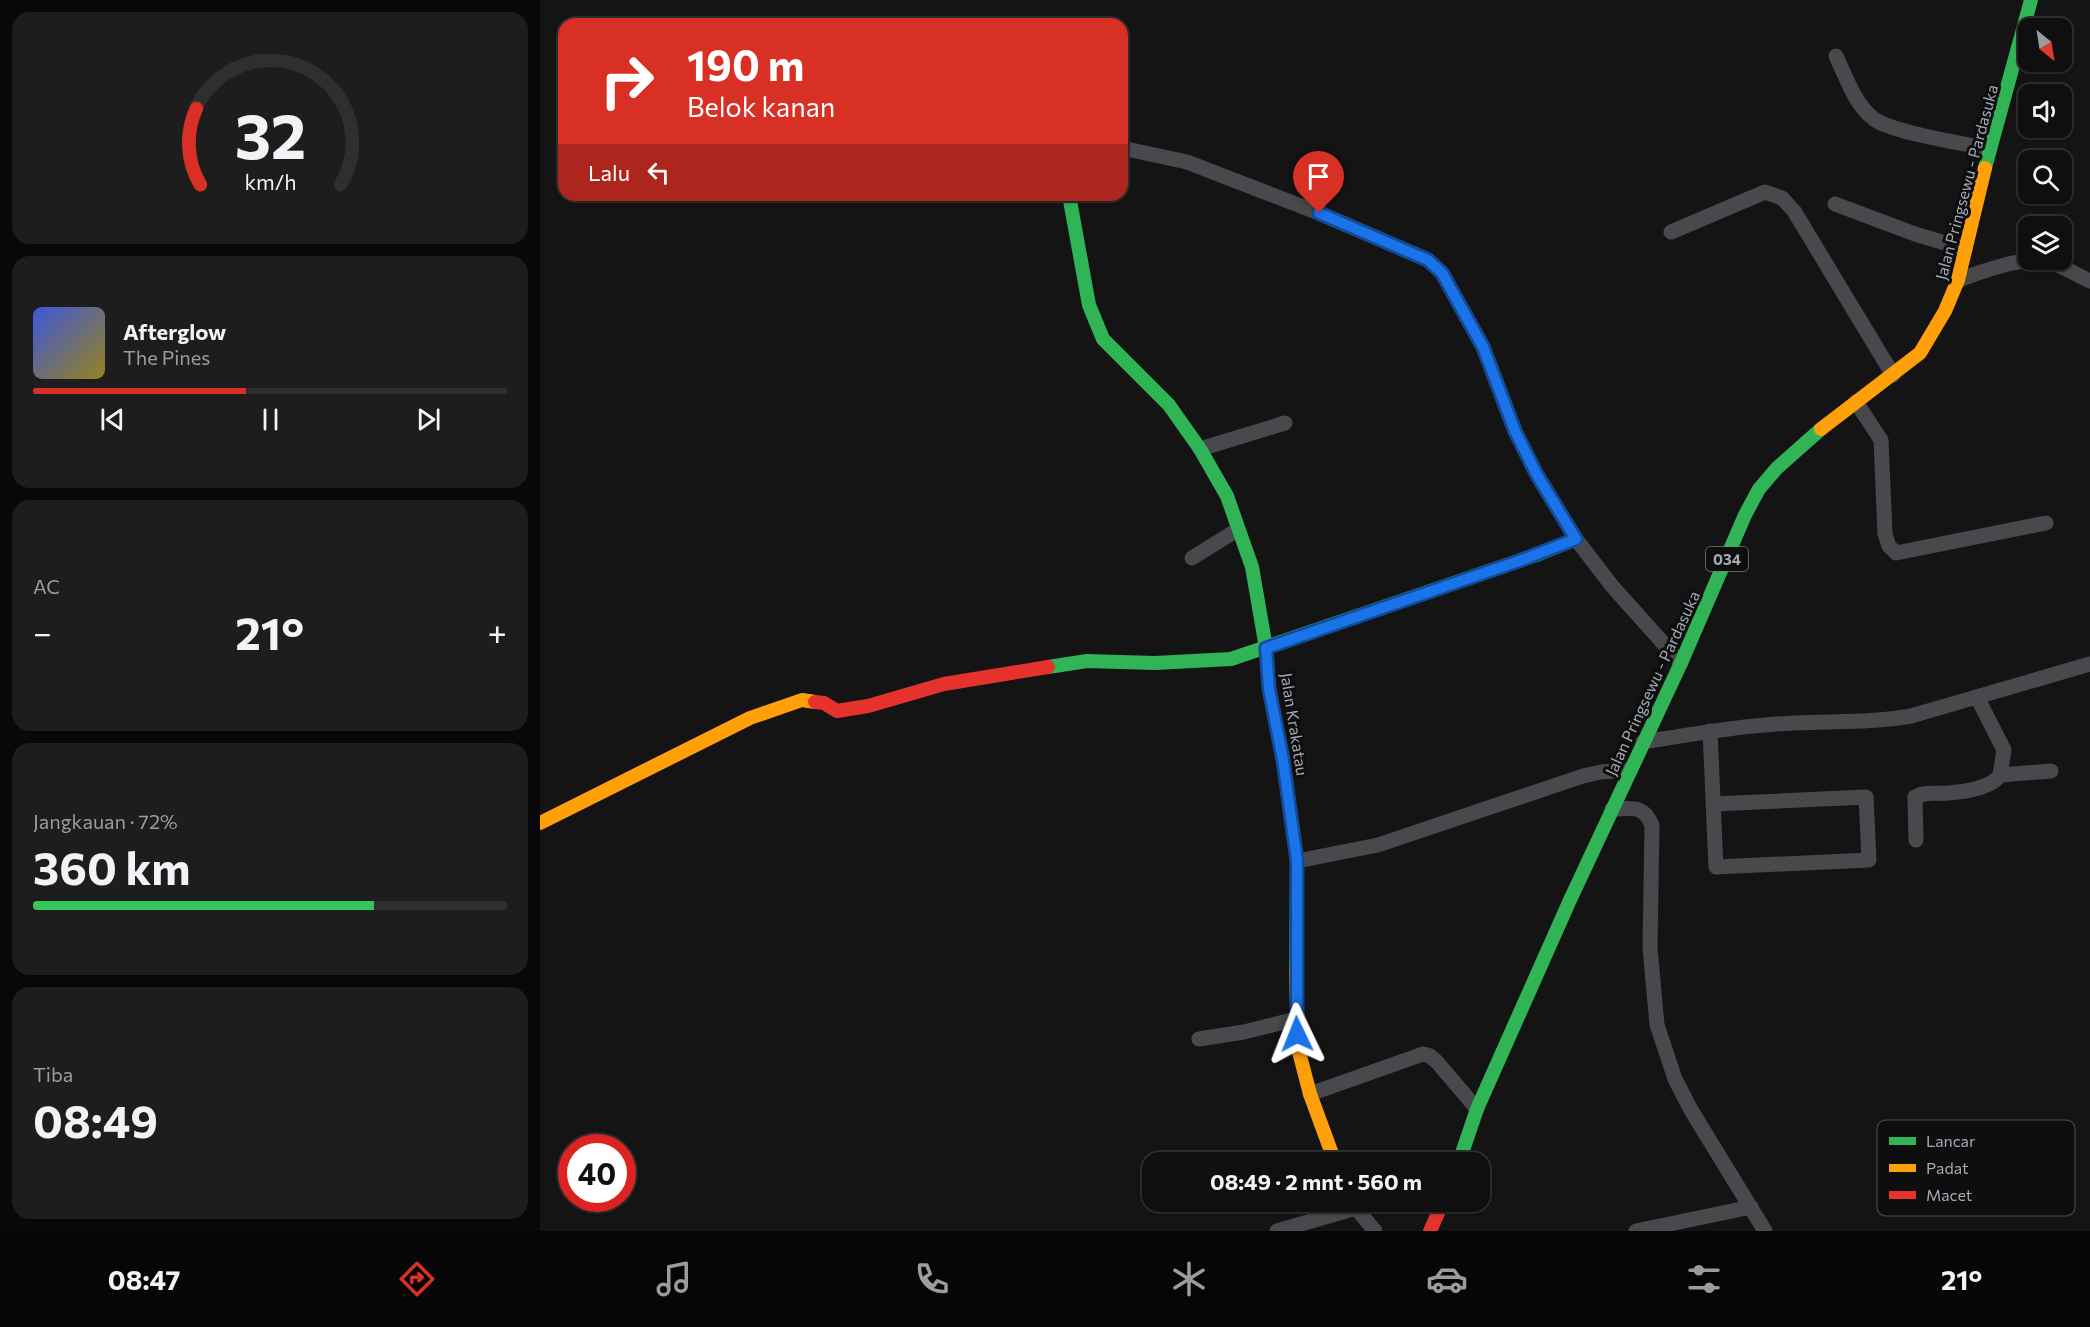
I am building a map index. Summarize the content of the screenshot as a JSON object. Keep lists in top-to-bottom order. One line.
{"streets":{"street":["Jalan Pringsewu - Pardasuka","034","Jalan Krakatau"]},"legend":["Lancar","Padat","Macet"],"north":"bottom right","page":{"turn":["190 m","Belok kanan"],"then":"Lalu","song":["Afterglow","The Pines"],"tile":["AC",["Jangkauan · 72%","360 km"],["Tiba","08:49"]],"heat":["−","21°","+"],"limit":"40","trip":"08:49 · 2 mnt · 560 m","tabs":["08:47","21°"],"gauge":["32","km/h"]}}
